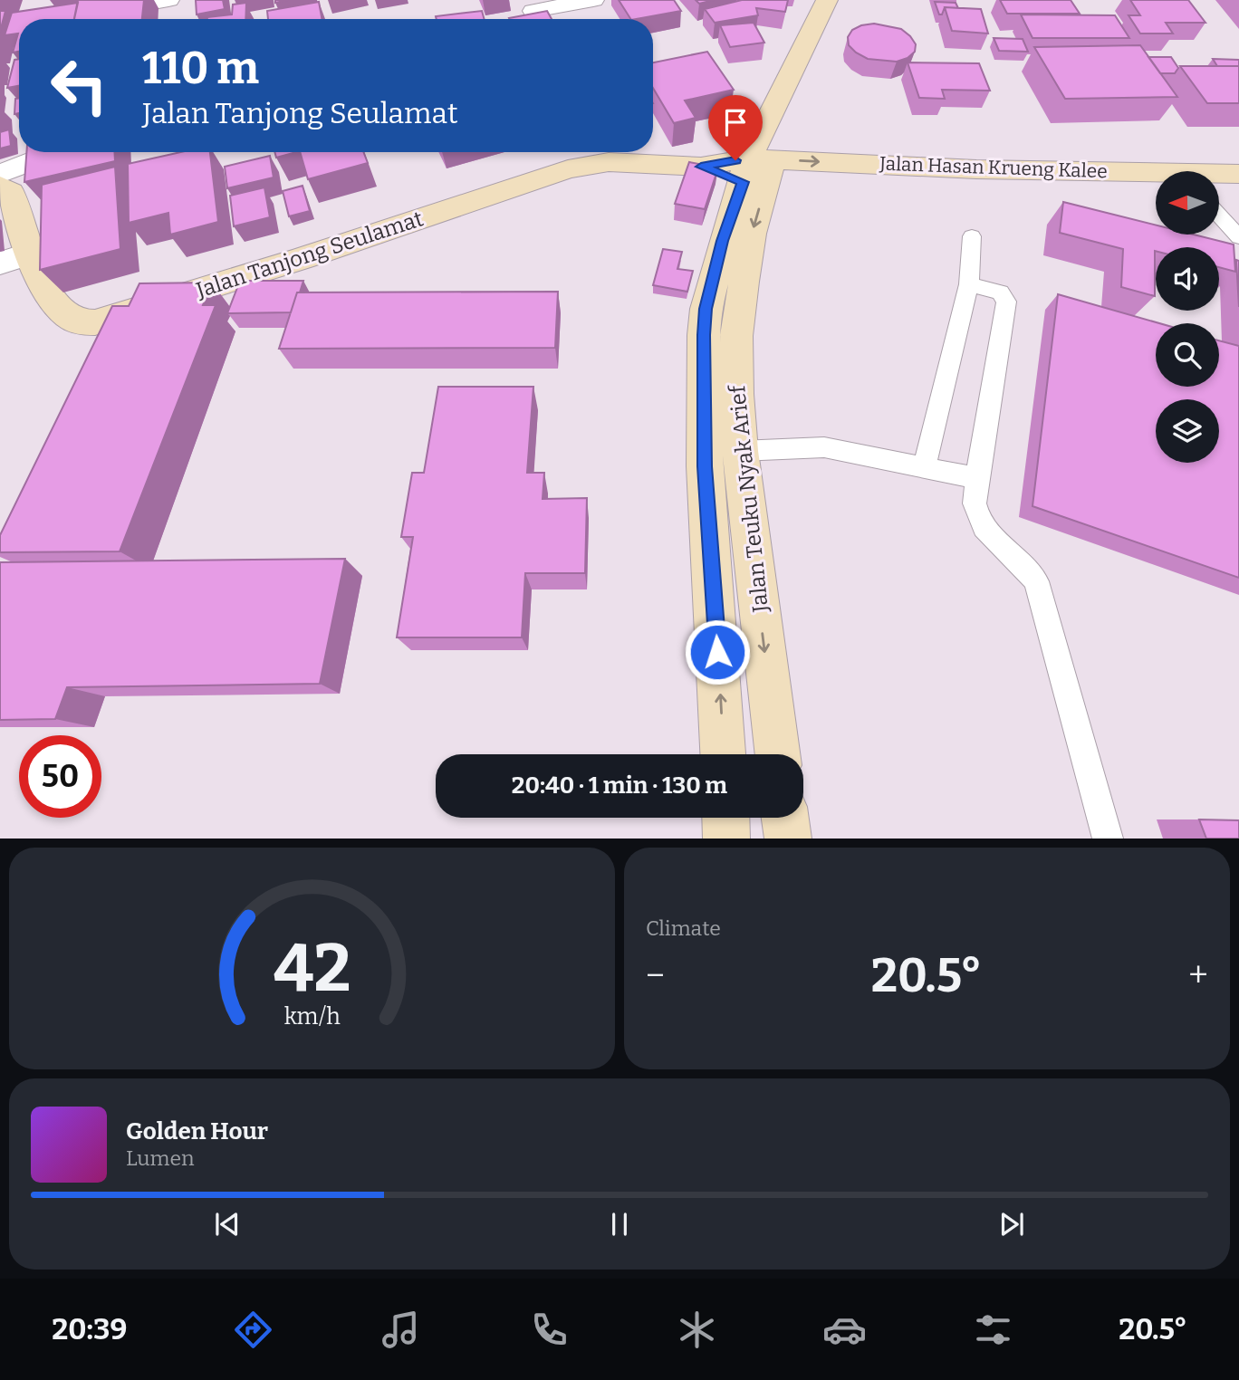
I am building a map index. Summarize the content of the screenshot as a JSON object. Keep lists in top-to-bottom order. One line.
{"streets":{"street":["Jalan Hasan Krueng Kalee","Jalan Tanjong Seulamat","Jalan Teuku Nyak Arief"]},"crossings":[["Jalan Hasan Krueng Kalee","Jalan Tanjong Seulamat"],["Jalan Hasan Krueng Kalee","Jalan Teuku Nyak Arief"],["Jalan Tanjong Seulamat","Jalan Teuku Nyak Arief"]],"north":"left","page":{"turn":["110 m","Jalan Tanjong Seulamat"],"limit":"50","trip":"20:40 · 1 min · 130 m","tile":"Climate","heat":["−","20.5°","+"],"song":["Golden Hour","Lumen"],"tabs":["20:39","20.5°"],"gauge":["42","km/h"]}}
